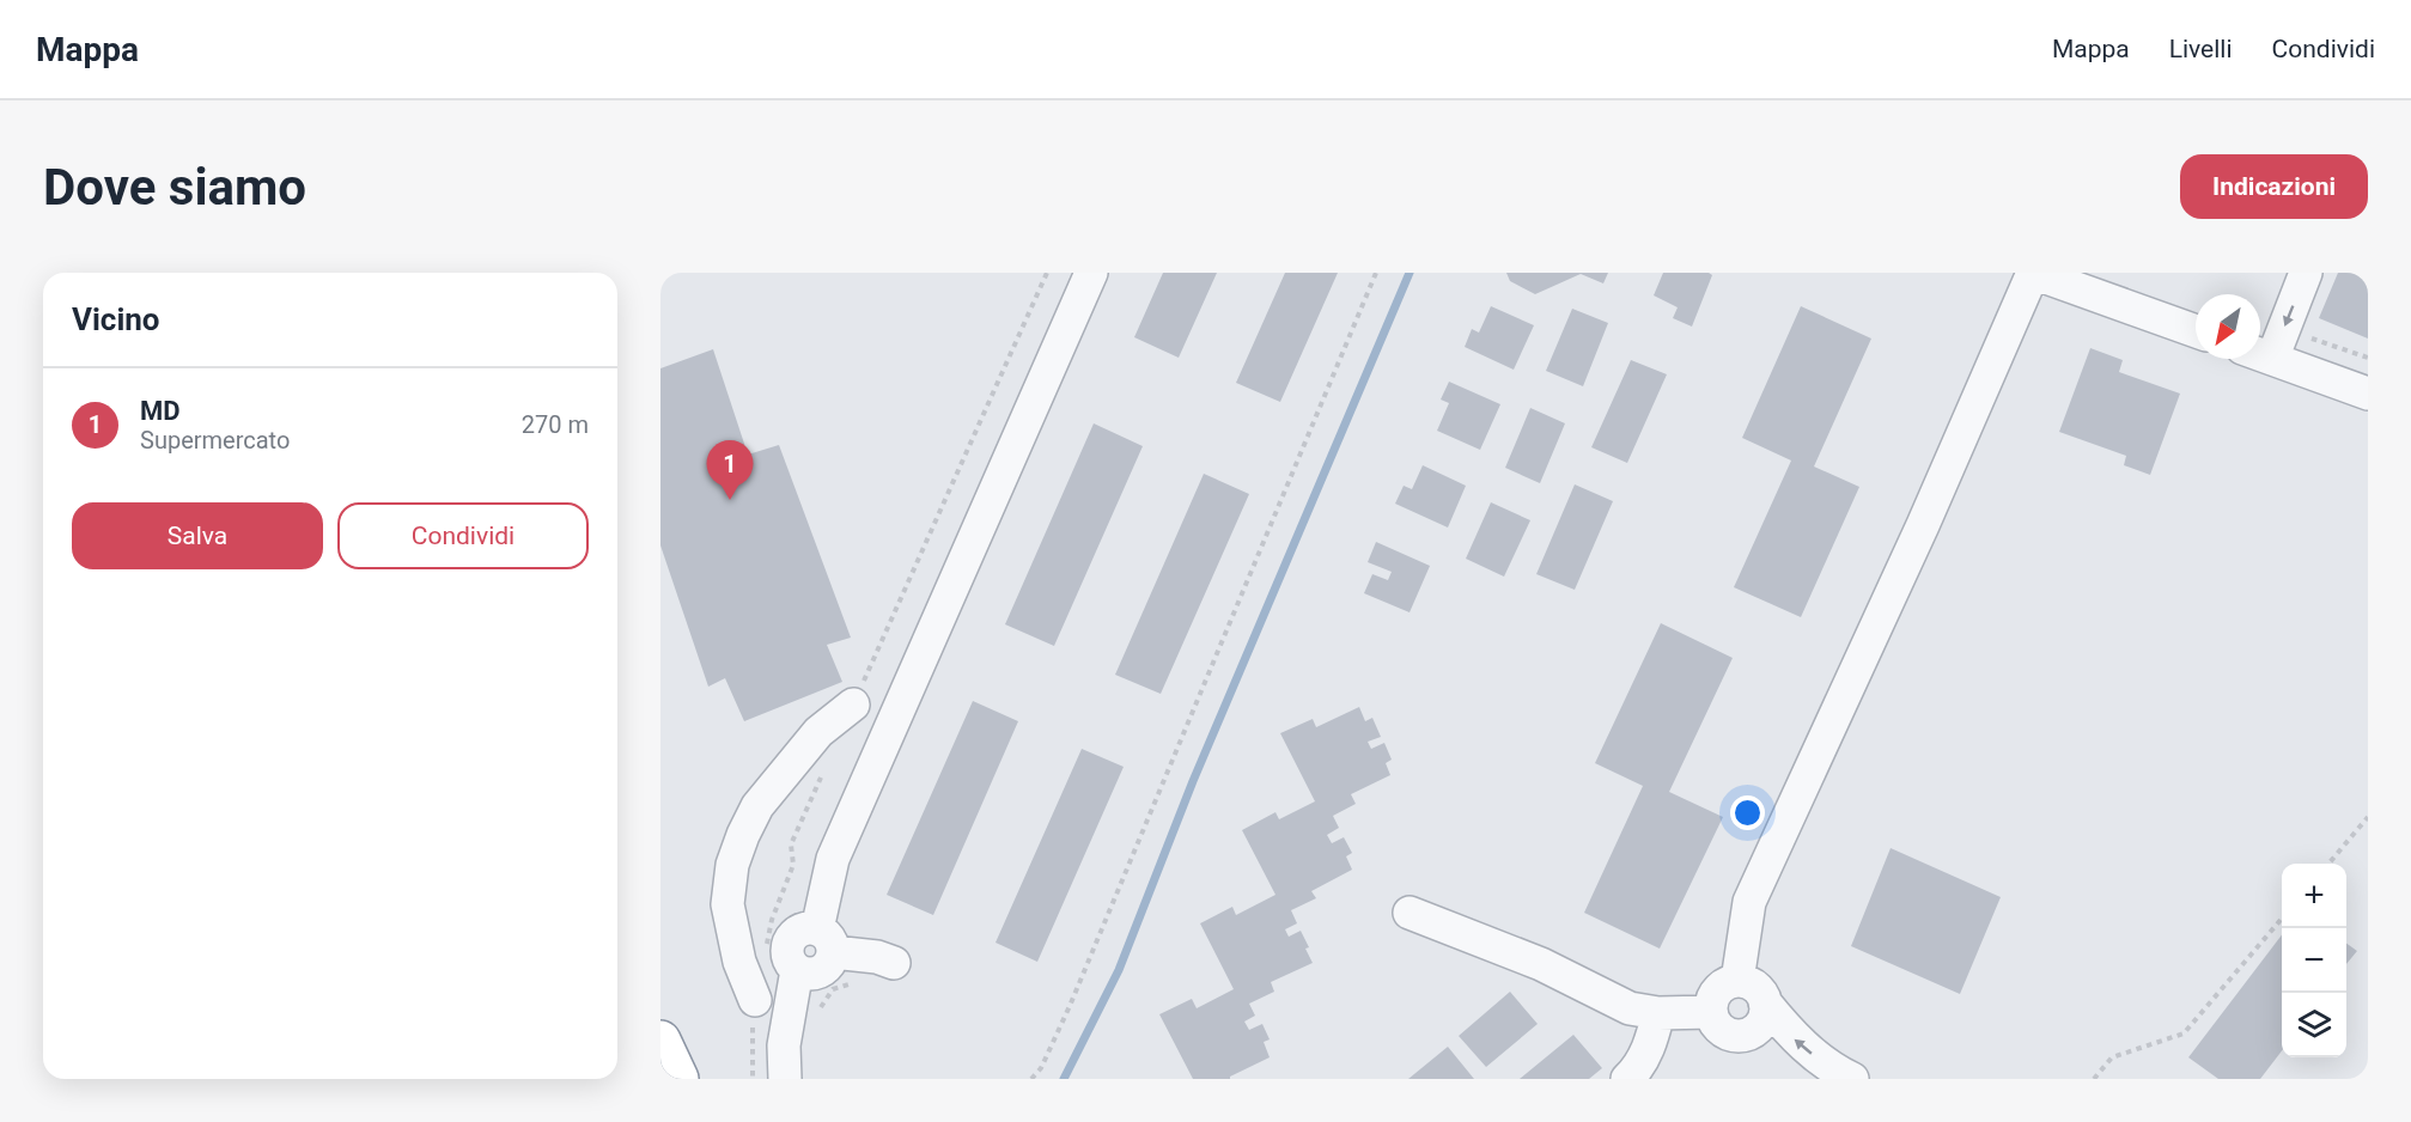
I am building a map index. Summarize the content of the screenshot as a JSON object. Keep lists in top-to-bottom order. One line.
{"north":"bottom left","page":{"header":"Mappa","nav":["Mappa","Livelli","Condividi"],"buttons":["Indicazioni",["Salva","Condividi"]],"title":"Dove siamo","heading":"Vicino","list":[{"mark":"1","name":"MD","note":"Supermercato","value":"270 m"}],"pins":"1","map_buttons":["+","−"]}}
